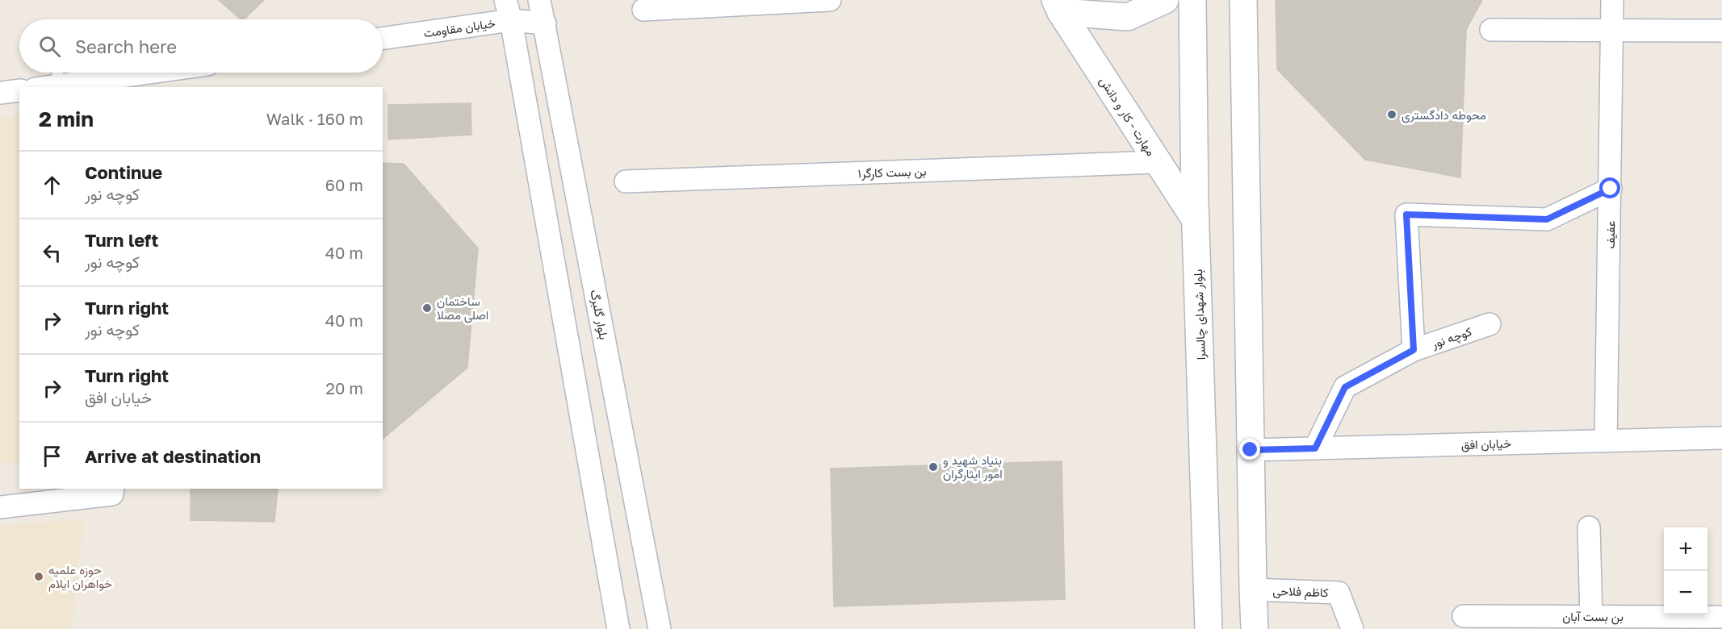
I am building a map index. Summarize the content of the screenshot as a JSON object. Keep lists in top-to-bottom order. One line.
{"streets":{"main road":["مهارت - کار و دانش","بلوار شهدای چالسرا"],"street":["خیابان مقاومت","بن بست کارگر۱","عفیف","بلوار گلبرگ","کوچه نور","خیابان افق","کاظم فلاحی","بن بست آبان"]},"crossings":[["خیابان مقاومت","بلوار گلبرگ"],["مهارت - کار و دانش","بن بست کارگر۱"],["مهارت - کار و دانش","بلوار شهدای چالسرا"],["عفیف","کوچه نور"],["عفیف","خیابان افق"],["کوچه نور","خیابان افق"]],"places":["محوطه دادگستری","ساختمان اصلی مصلا","بنیاد شهید و امور ایثارگران","حوزه علمیه خواهران ایلام"],"page":{"search":"Search here","heading":["2 min","Walk · 160 m"],"list":[["Continue","کوچه نور","60 m"],["Turn left","کوچه نور","40 m"],["Turn right","کوچه نور","40 m"],["Turn right","خیابان افق","20 m"],"Arrive at destination"],"map_buttons":["+","−"]}}
